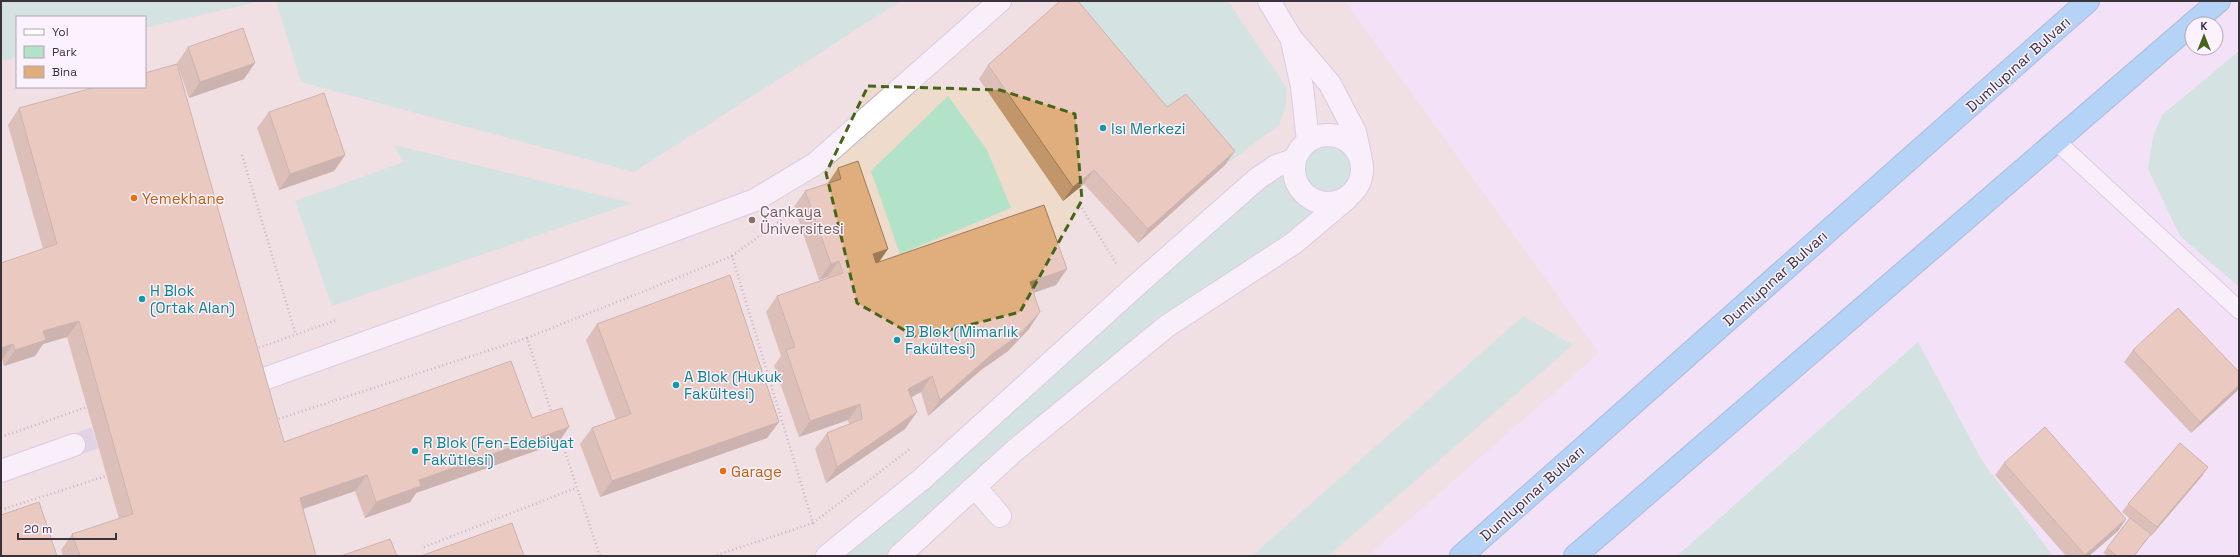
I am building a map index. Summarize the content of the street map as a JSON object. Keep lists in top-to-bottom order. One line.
{"streets":{"highway":["Dumlupınar Bulvarı"]},"places":["Isı Merkezi","Yemekhane","Çankaya Üniversitesi","H Blok (Ortak Alan)","B Blok (Mimarlık Fakültesi)","A Blok (Hukuk Fakültesi)","R Blok (Fen-Edebiyat Fakütlesi)","Garage"],"legend":["Yol","Park","Bina"],"scale_bar":"20 m","north":"top"}
